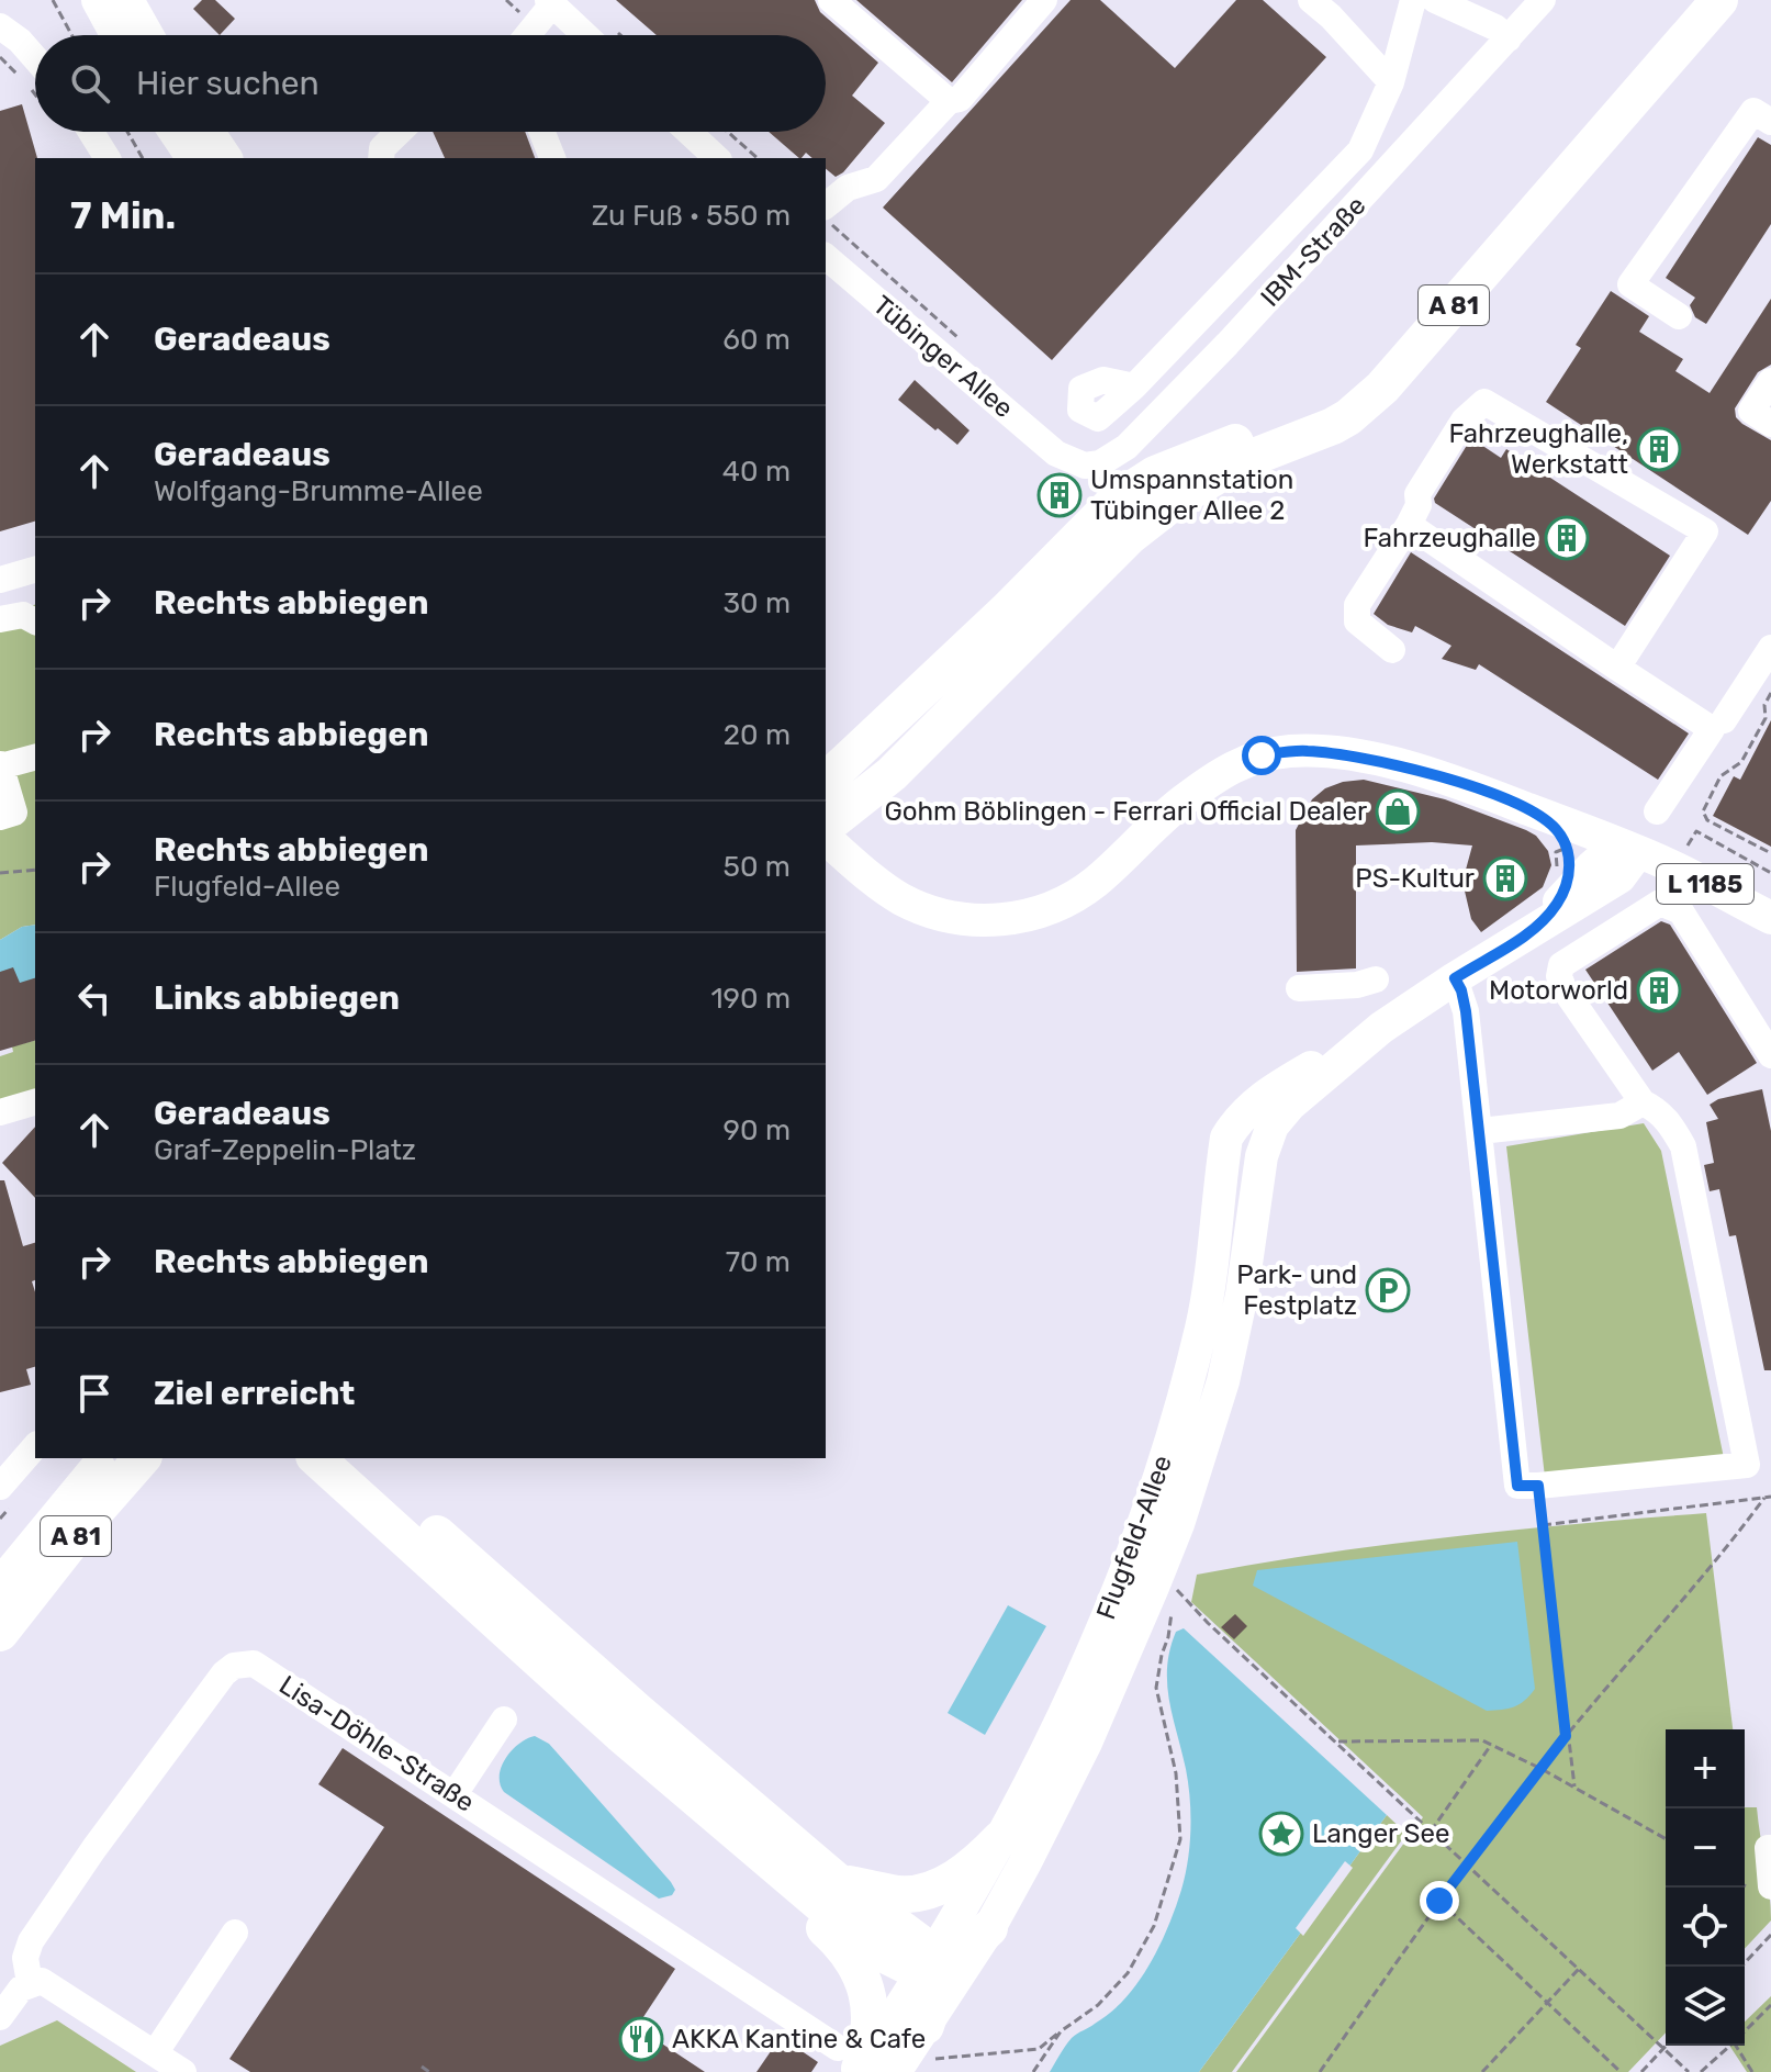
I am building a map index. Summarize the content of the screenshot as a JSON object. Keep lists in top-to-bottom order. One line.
{"streets":{"highway":["A 81"],"main road":["L 1185","Flugfeld-Allee"],"street":["IBM-Straße","Tübinger Allee","Lisa-Döhle-Straße"]},"crossings":[["IBM-Straße","Tübinger Allee"],["L 1185","Flugfeld-Allee"],["Flugfeld-Allee","Lisa-Döhle-Straße"]],"places":{"building":["Fahrzeughalle, Werkstatt","Umspannstation Tübinger Allee 2","Fahrzeughalle","PS-Kultur","Motorworld"],"shop":["Gohm Böblingen - Ferrari Official Dealer"],"parking":["Park- und Festplatz"],"place":["Langer See"],"restaurant":["AKKA Kantine & Cafe"]},"page":{"search":"Hier suchen","heading":["7 Min.","Zu Fuß · 550 m"],"list":[["Geradeaus","60 m"],["Geradeaus","Wolfgang-Brumme-Allee","40 m"],["Rechts abbiegen","30 m"],["Rechts abbiegen","20 m"],["Rechts abbiegen","Flugfeld-Allee","50 m"],["Links abbiegen","190 m"],["Geradeaus","Graf-Zeppelin-Platz","90 m"],["Rechts abbiegen","70 m"],"Ziel erreicht"],"map_buttons":["+","−"]}}
